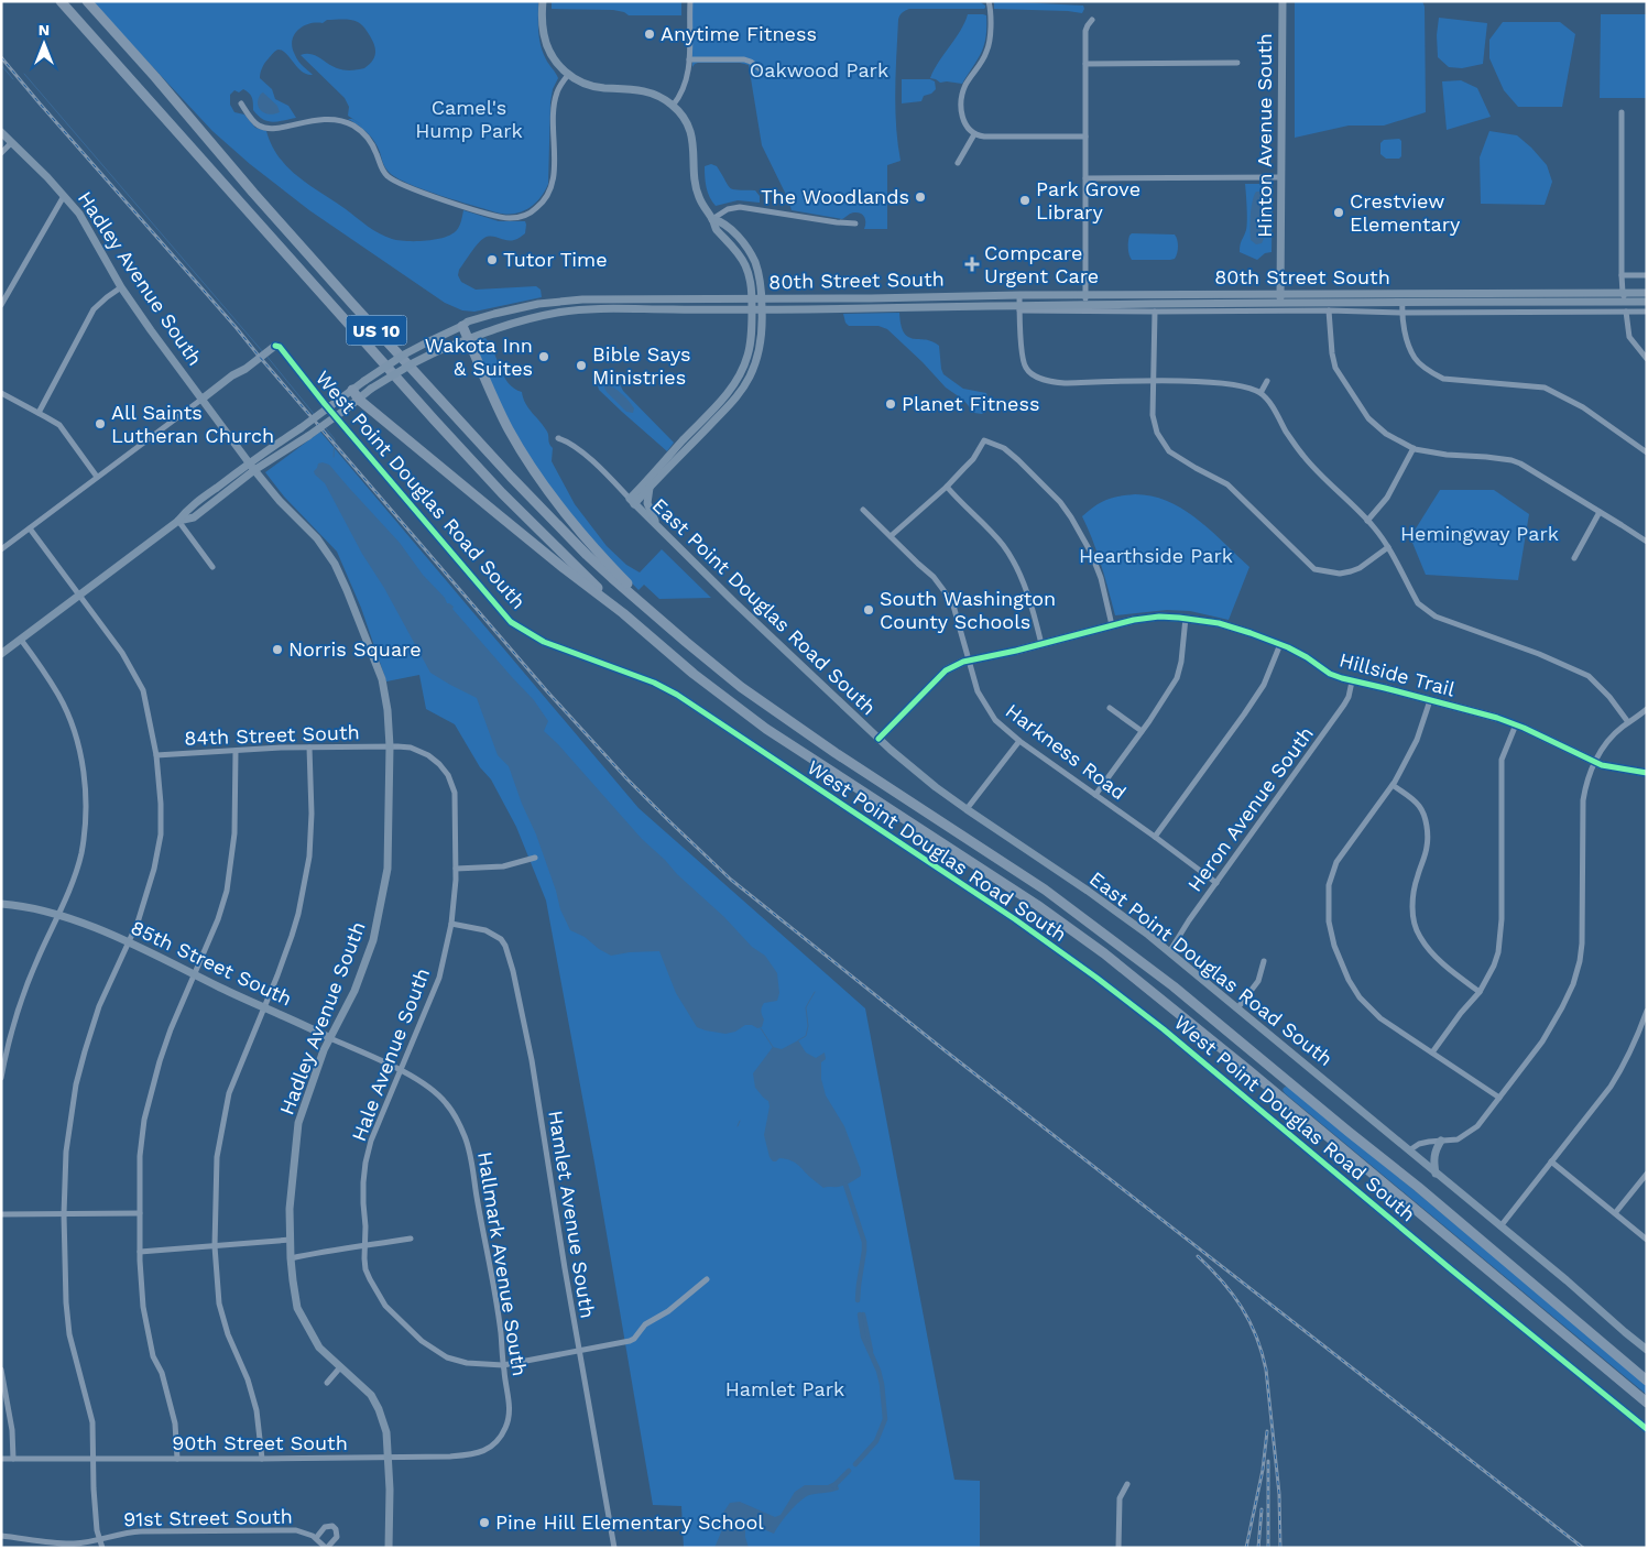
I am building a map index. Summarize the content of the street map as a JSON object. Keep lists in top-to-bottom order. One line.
{"streets":{"highway":["US 10"],"street":["Hinton Avenue South","80th Street South","Hadley Avenue South","West Point Douglas Road South","East Point Douglas Road South","Hillside Trail","84th Street South","Harkness Road","Heron Avenue South","85th Street South","Hale Avenue South","Hamlet Avenue South","Hallmark Avenue South","90th Street South","91st Street South"]},"crossings":[["Hinton Avenue South","80th Street South"],["80th Street South","Hadley Avenue South"],["80th Street South","East Point Douglas Road South"],["Hadley Avenue South","West Point Douglas Road South"],["Hadley Avenue South","84th Street South"],["Hadley Avenue South","85th Street South"],["Hadley Avenue South","Hale Avenue South"],["Hadley Avenue South","90th Street South"],["East Point Douglas Road South","Hillside Trail"],["East Point Douglas Road South","Heron Avenue South"],["Hillside Trail","Harkness Road"],["Hillside Trail","Heron Avenue South"],["84th Street South","Hale Avenue South"],["Harkness Road","Heron Avenue South"],["85th Street South","Hale Avenue South"],["85th Street South","Hallmark Avenue South"],["Hale Avenue South","Hamlet Avenue South"],["Hale Avenue South","Hallmark Avenue South"],["Hallmark Avenue South","90th Street South"]],"parks":["Oakwood Park","Camel's Hump Park","Hemingway Park","Hearthside Park","Hamlet Park"],"places":{"other":["Anytime Fitness","The Woodlands","Park Grove Library","Crestview Elementary","Tutor Time","Wakota Inn & Suites","Bible Says Ministries","Planet Fitness","All Saints Lutheran Church","South Washington County Schools","Norris Square","Pine Hill Elementary School"],"health":["Compcare Urgent Care"]},"north":"top"}
